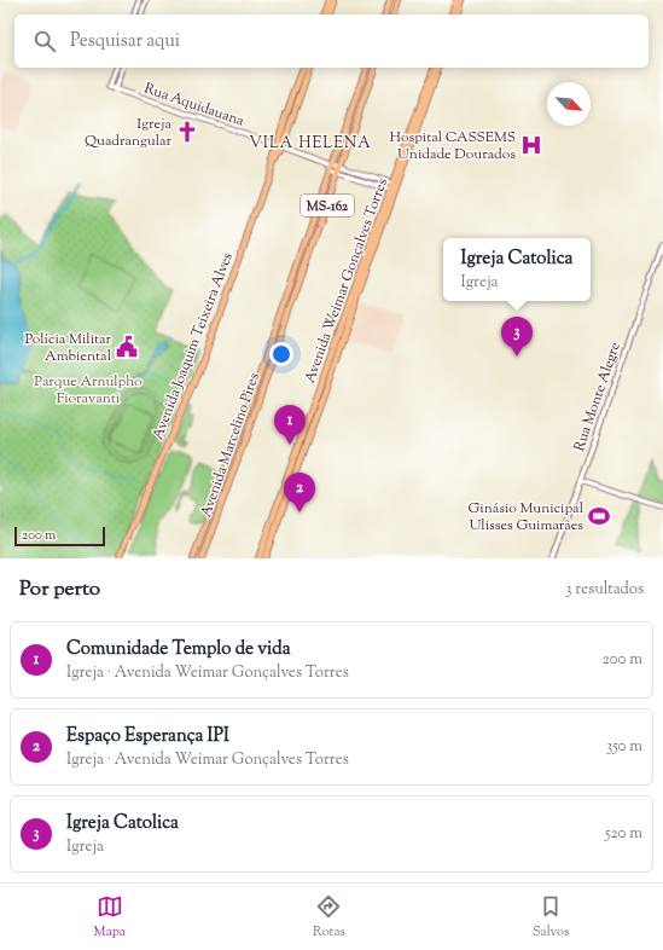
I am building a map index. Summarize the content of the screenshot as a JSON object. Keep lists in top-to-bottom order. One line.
{"streets":{"main road":["MS-162","Avenida Weimar Gonçalves Torres","Avenida Joaquim Teixeira Alves","Avenida Marcelino Pires"],"street":["Rua Aquidauana","Rua Monte Alegre"]},"crossings":[["Rua Aquidauana","Avenida Weimar Gonçalves Torres"],["Rua Aquidauana","Avenida Joaquim Teixeira Alves"],["Rua Aquidauana","Avenida Marcelino Pires"]],"districts":["VILA HELENA"],"parks":["Parque Arnulpho Fioravanti"],"places":{"church":["Igreja Quadrangular"],"hospital":["Hospital CASSEMS Unidade Dourados"],"public building":["Polícia Militar Ambiental"],"sports":["Ginásio Municipal Ulisses Guimarães"]},"scale_bar":"200 m","north":"bottom right","page":{"search":"Pesquisar aqui","popup":["Igreja Catolica","Igreja"],"pins":["3","1","2"],"scale":"200 m","heading":["Por perto","3 resultados"],"list":[{"mark":"1","name":"Comunidade Templo de vida","note":"Igreja · Avenida Weimar Gonçalves Torres","value":"200 m"},{"mark":"2","name":"Espaço Esperança IPI","note":"Igreja · Avenida Weimar Gonçalves Torres","value":"350 m"},{"mark":"3","name":"Igreja Catolica","note":"Igreja","value":"520 m"}],"nav":["Mapa","Rotas","Salvos"]}}
